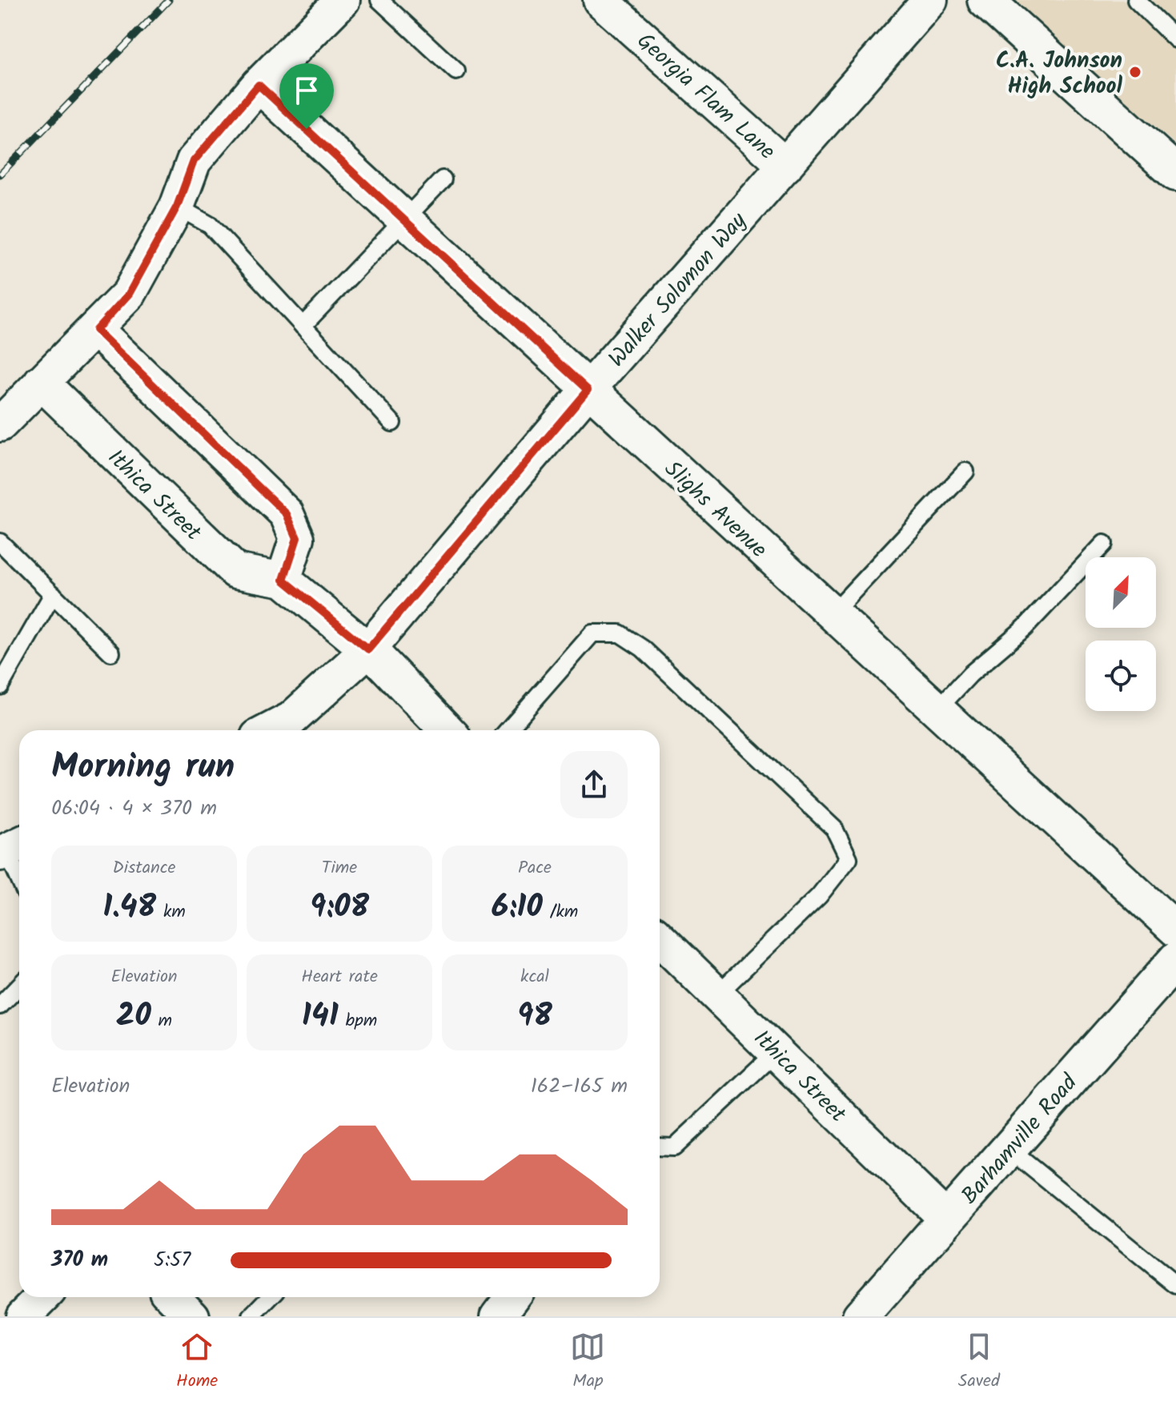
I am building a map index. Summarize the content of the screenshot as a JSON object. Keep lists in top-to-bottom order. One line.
{"streets":{"street":["Georgia Flam Lane","Walker Solomon Way","Ithica Street","Slighs Avenue","Barhamville Road"]},"crossings":[["Georgia Flam Lane","Walker Solomon Way"],["Walker Solomon Way","Ithica Street"],["Walker Solomon Way","Slighs Avenue"],["Ithica Street","Barhamville Road"]],"places":["C.A. Johnson High School"],"north":"top right","page":{"heading":["Morning run","06:04 · 4 × 370 m"],"stats":[["Distance","1.48 km"],["Time","9:08"],["Pace","6:10 /km"],["Elevation","20 m"],["Heart rate","141 bpm"],["kcal","98"]],"chart":["Elevation","162–165 m"],"list":[{"name":"370 m","note":"5:57"}],"tabs":["Home","Map","Saved"]}}
